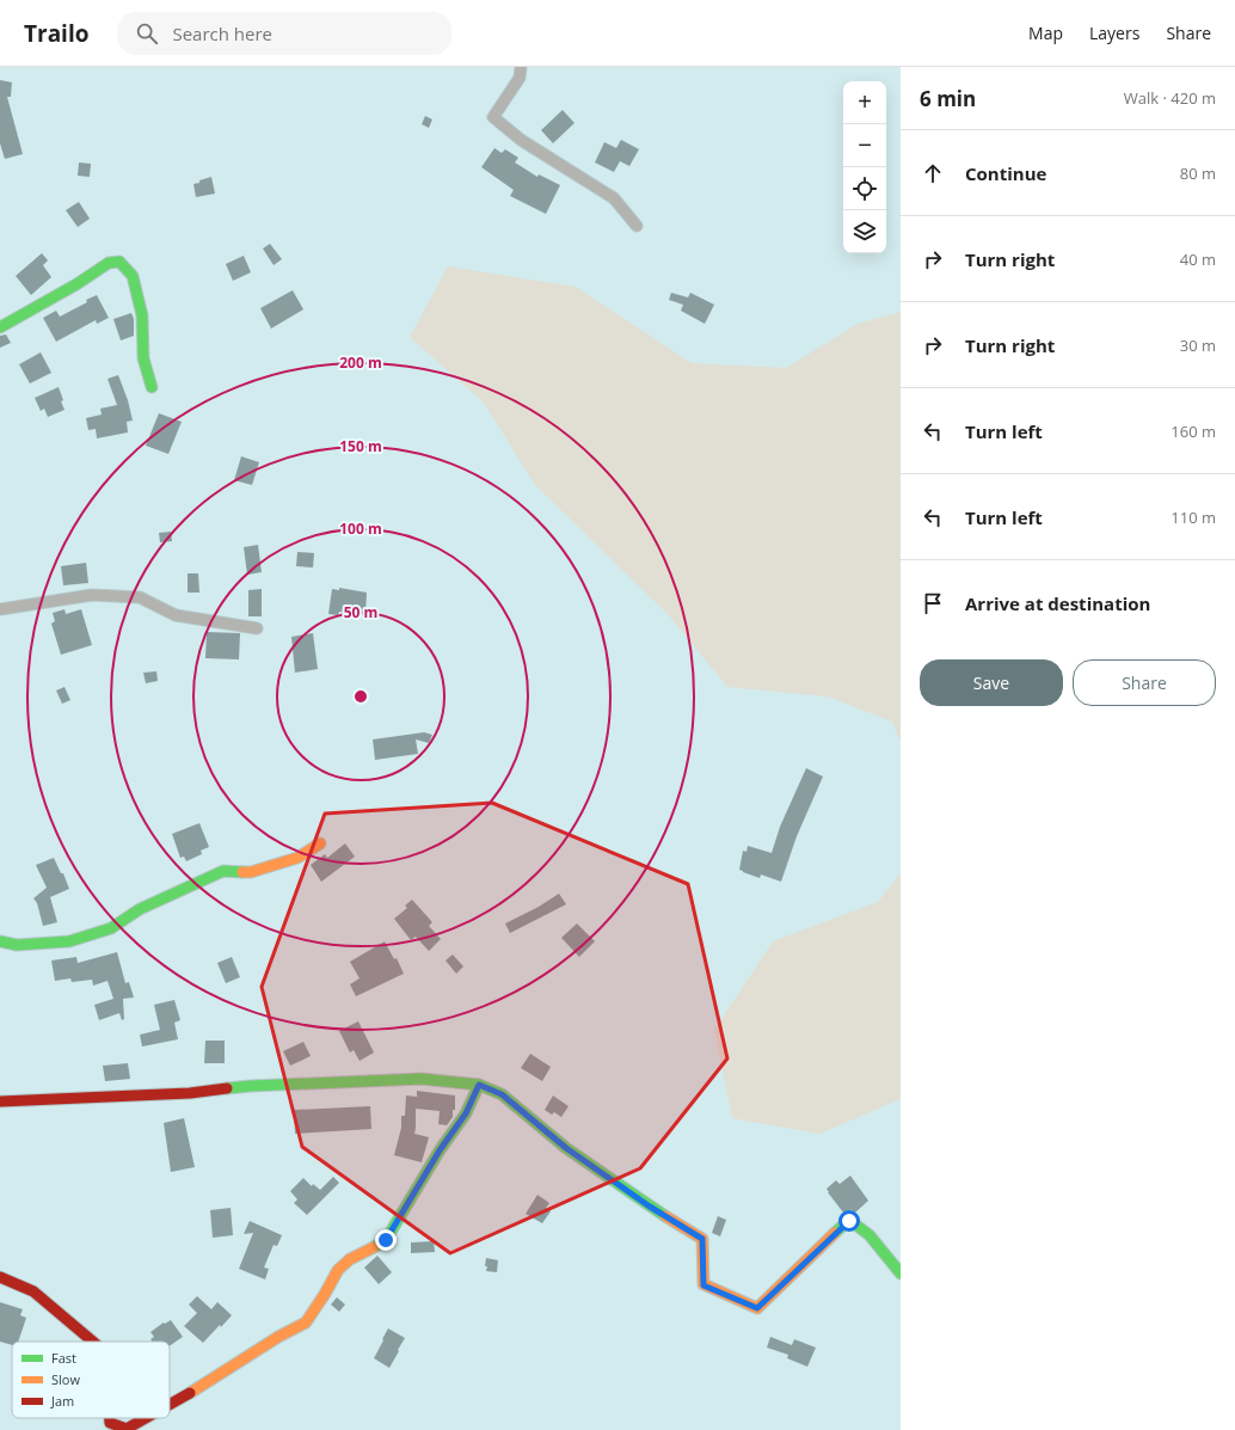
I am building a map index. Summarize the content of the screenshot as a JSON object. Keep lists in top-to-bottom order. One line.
{"legend":["Fast","Slow","Jam"],"page":{"header":"Trailo","search":"Search here","nav":["Map","Layers","Share"],"heading":["6 min","Walk · 420 m"],"map_buttons":["+","−"],"list":[["Continue","80 m"],["Turn right","40 m"],["Turn right","30 m"],["Turn left","160 m"],["Turn left","110 m"],"Arrive at destination"],"buttons":["Save","Share"]},"rings":["200 m","150 m","100 m","50 m"]}
